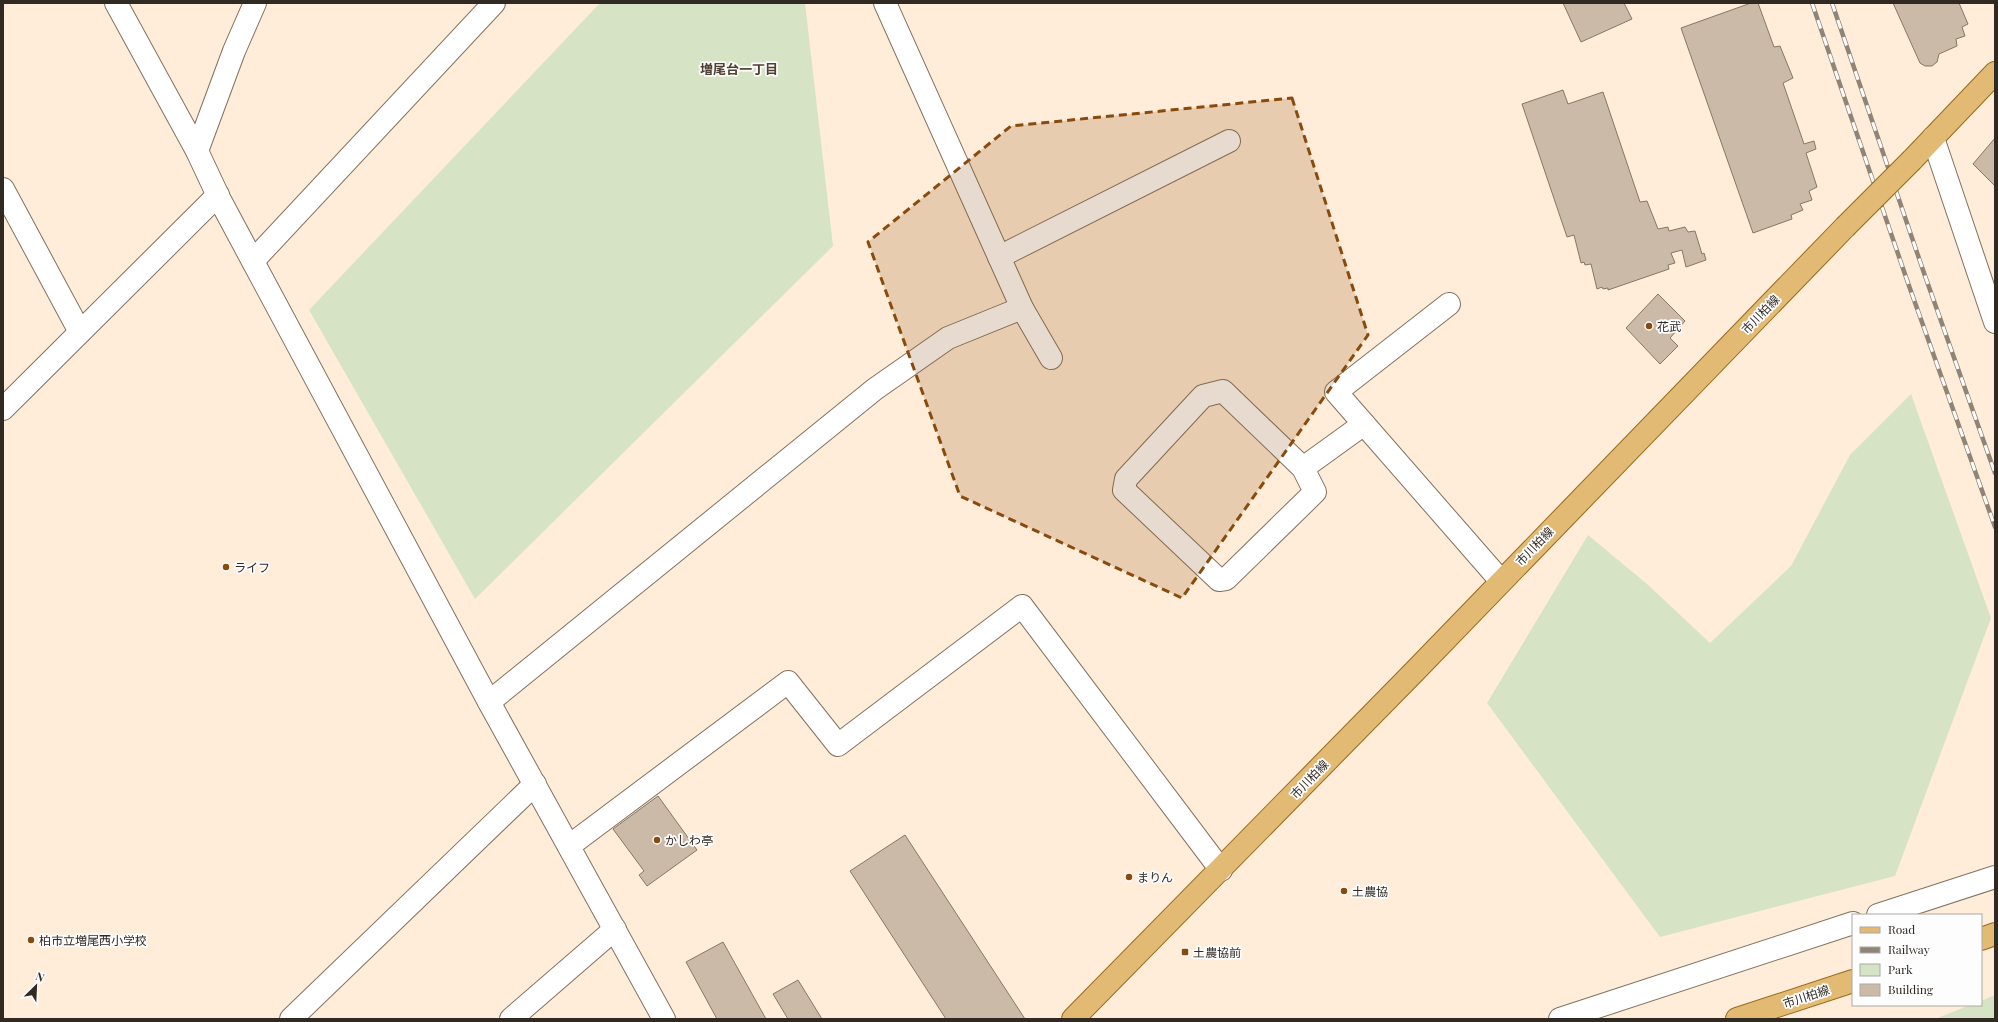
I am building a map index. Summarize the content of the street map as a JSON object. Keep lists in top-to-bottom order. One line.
{"streets":{"main road":["市川柏線"]},"districts":["増尾台一丁目"],"places":{"other":["花武","ライフ","かしわ亭","まりん","土農協","柏市立増尾西小学校"],"transit":["土農協前"]},"legend":["Road","Railway","Park","Building"],"north":"top right"}
